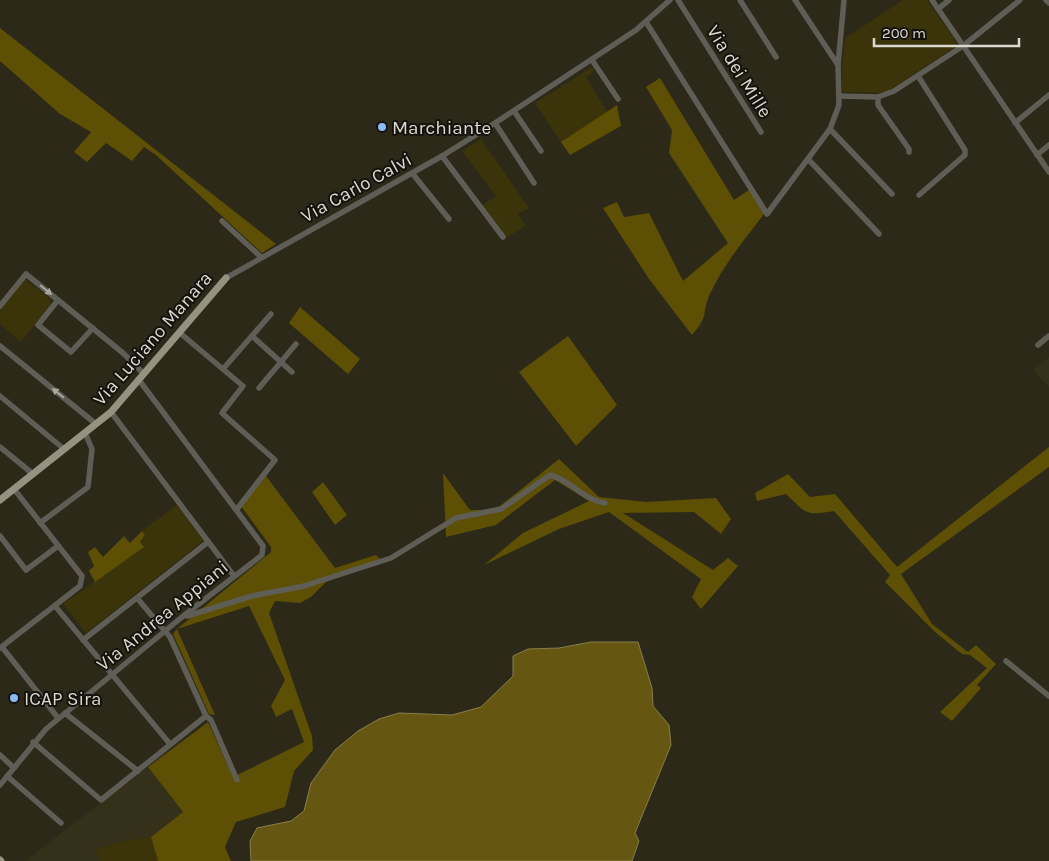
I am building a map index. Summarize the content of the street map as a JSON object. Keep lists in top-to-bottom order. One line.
{"streets":{"main road":["Via Luciano Manara"],"street":["Via dei Mille","Via Carlo Calvi","Via Andrea Appiani"]},"crossings":[["Via Carlo Calvi","Via Luciano Manara"]],"places":["Marchiante","ICAP Sira"],"scale_bar":"200 m"}
